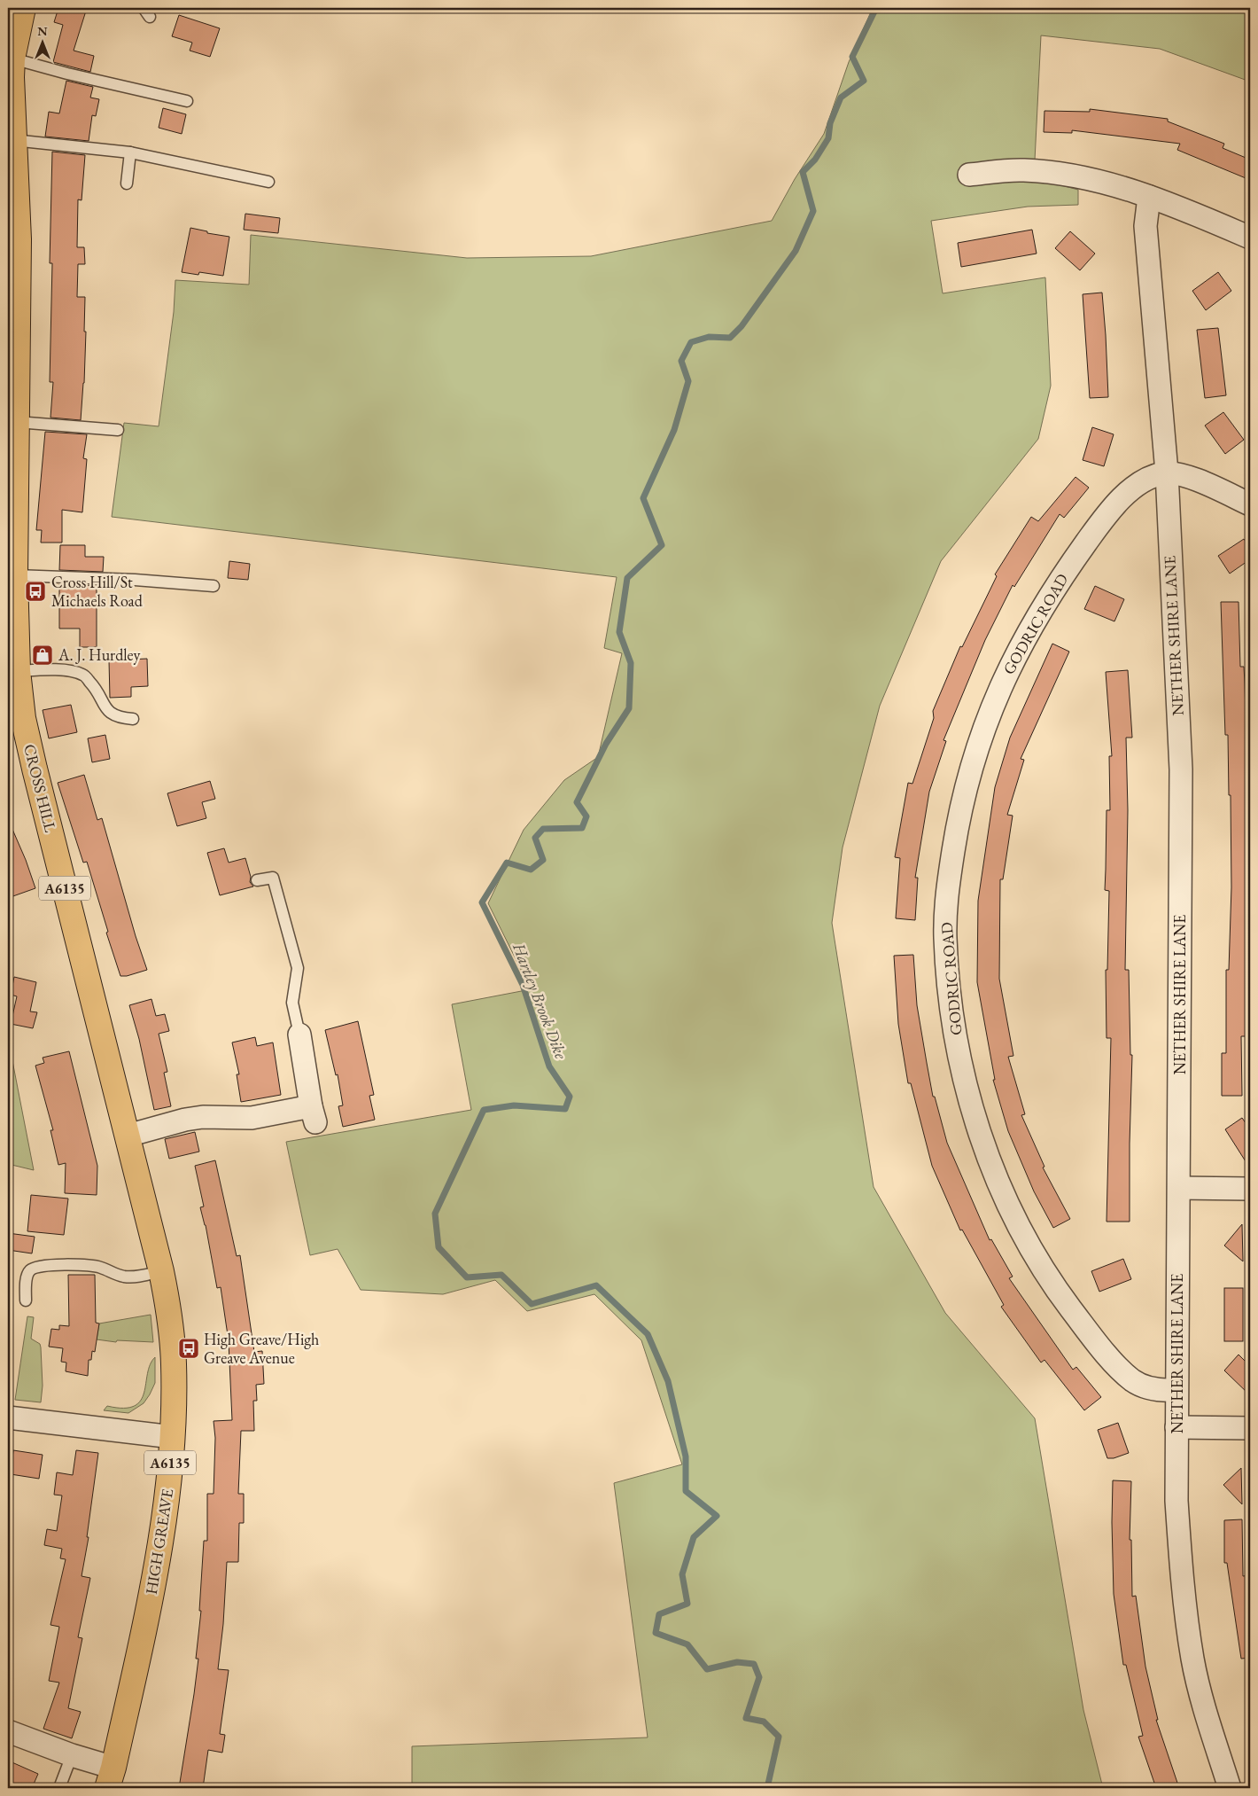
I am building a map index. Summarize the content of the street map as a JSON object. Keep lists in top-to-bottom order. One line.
{"streets":{"main road":["CROSS HILL","A6135","HIGH GREAVE"],"street":["GODRIC ROAD","NETHER SHIRE LANE"]},"crossings":[["GODRIC ROAD","NETHER SHIRE LANE"],["CROSS HILL","HIGH GREAVE"]],"water":["Hartley Brook Dike"],"places":{"bus stop":["Cross Hill/St Michaels Road","High Greave/High Greave Avenue"],"shop":["A. J. Hurdley"]},"north":"top"}
